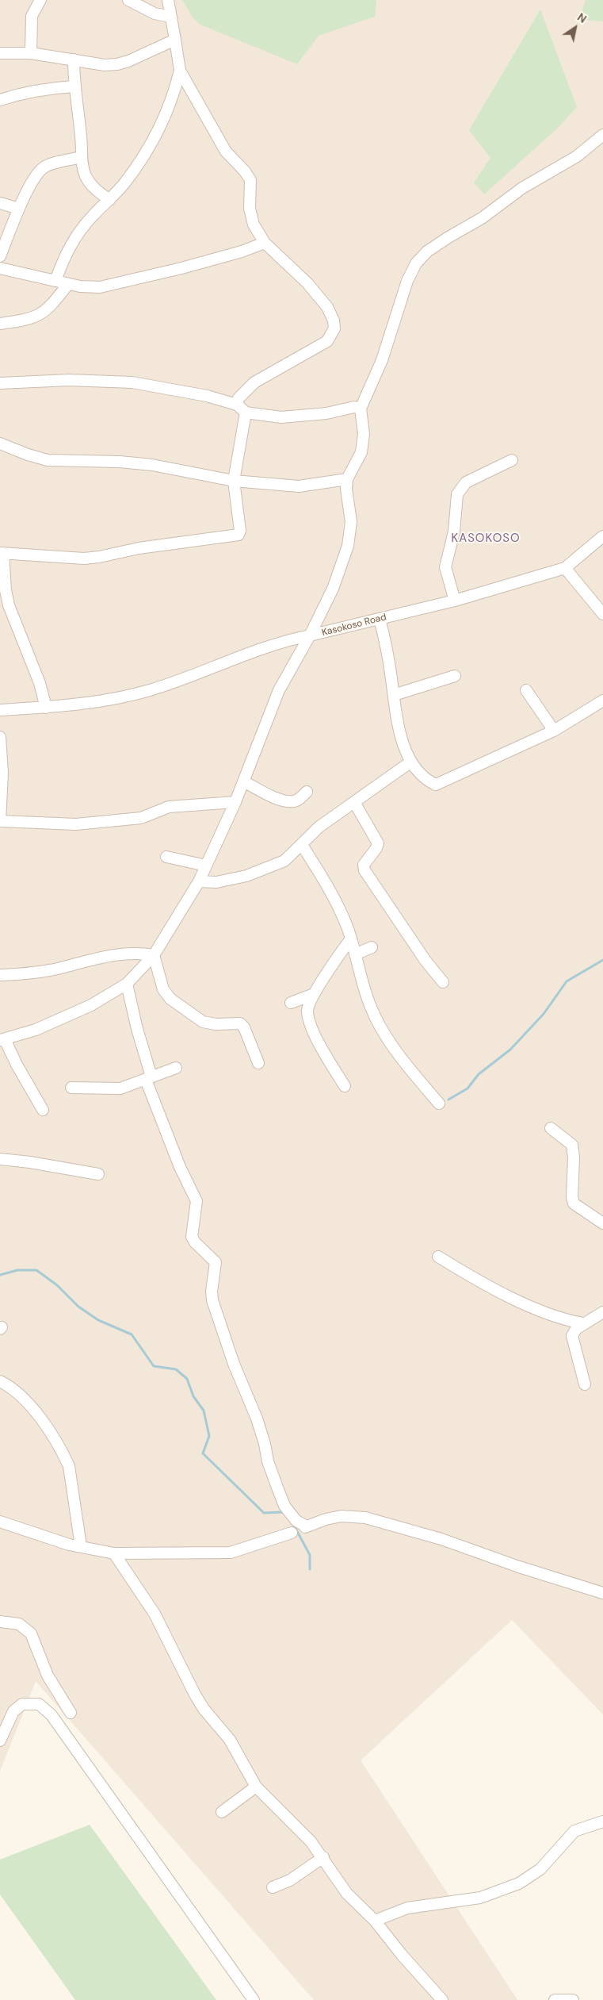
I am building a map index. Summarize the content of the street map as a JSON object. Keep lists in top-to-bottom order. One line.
{"streets":{"street":["Kasokoso Road"]},"districts":["KASOKOSO"],"north":"top right"}
